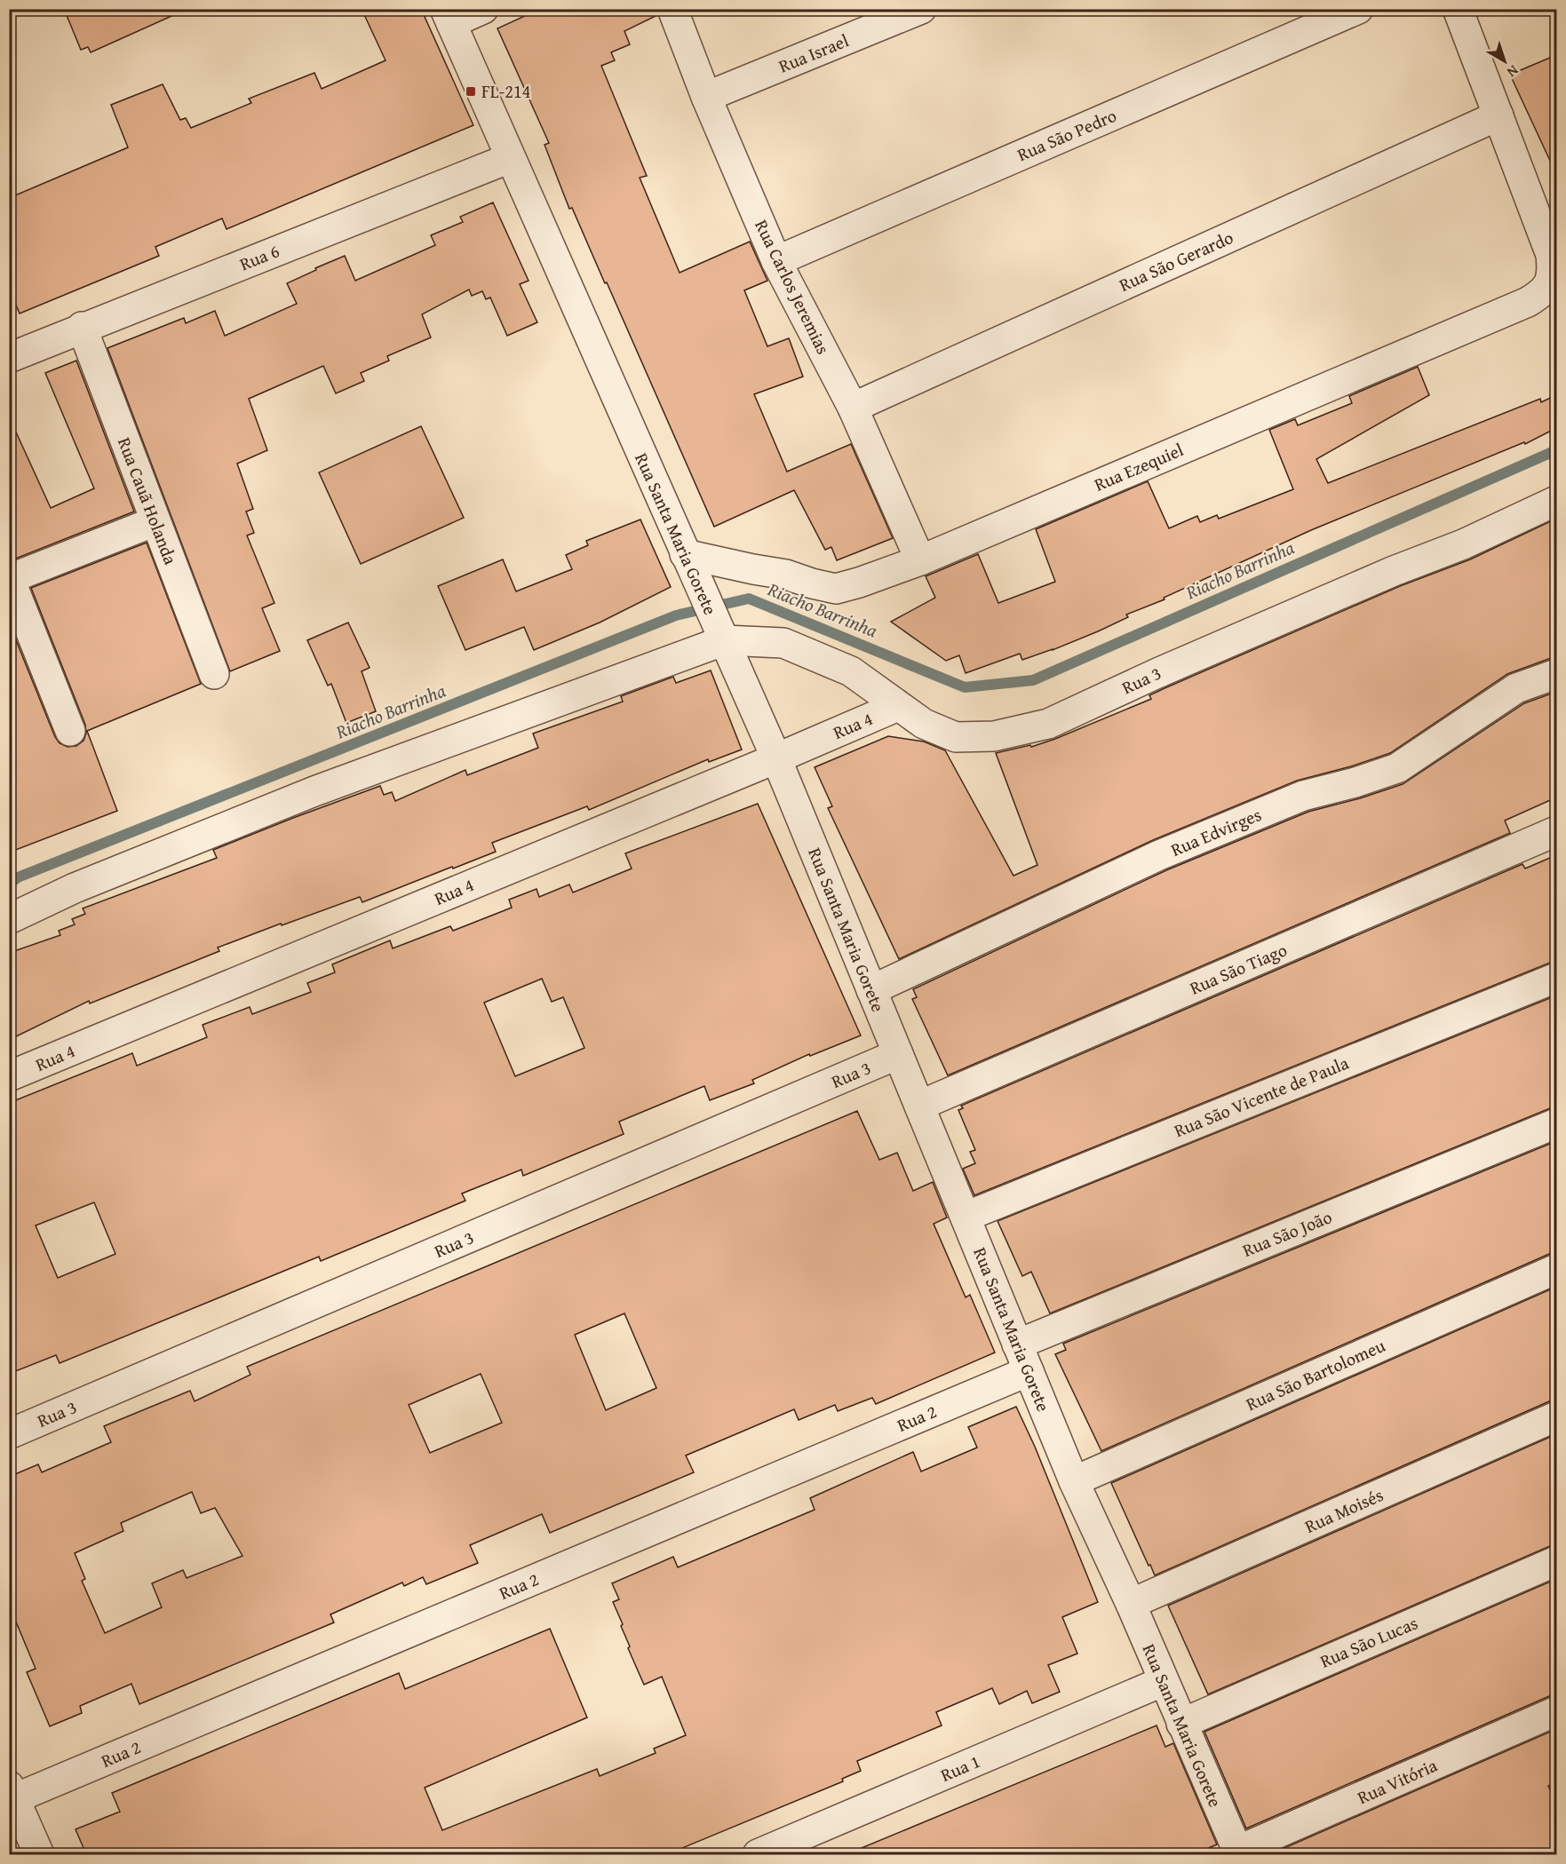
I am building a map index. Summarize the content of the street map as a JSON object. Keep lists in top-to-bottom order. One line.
{"streets":{"street":["Rua Israel","Rua São Pedro","Rua 6","Rua São Gerardo","Rua Carlos Jeremias","Rua Ezequiel","Rua Cauã Holanda","Rua Santa Maria Gorete","Rua 3","Rua 4","Rua Edvirges","Rua São Tiago","Rua São Vicente de Paula","Rua São João","Rua São Bartolomeu","Rua 2","Rua Moisés","Rua São Lucas","Rua 1","Rua Vitória"]},"crossings":[["Rua Israel","Rua Carlos Jeremias"],["Rua São Pedro","Rua Carlos Jeremias"],["Rua 6","Rua Cauã Holanda"],["Rua 6","Rua Santa Maria Gorete"],["Rua São Gerardo","Rua Carlos Jeremias"],["Rua São Gerardo","Rua Ezequiel"],["Rua Carlos Jeremias","Rua Ezequiel"],["Rua Ezequiel","Rua Santa Maria Gorete"],["Rua Santa Maria Gorete","Rua 3"],["Rua Santa Maria Gorete","Rua 4"],["Rua Santa Maria Gorete","Rua Edvirges"],["Rua Santa Maria Gorete","Rua São Tiago"],["Rua Santa Maria Gorete","Rua São Vicente de Paula"],["Rua Santa Maria Gorete","Rua São João"],["Rua Santa Maria Gorete","Rua São Bartolomeu"],["Rua Santa Maria Gorete","Rua 2"],["Rua Santa Maria Gorete","Rua Moisés"],["Rua Santa Maria Gorete","Rua São Lucas"],["Rua Santa Maria Gorete","Rua 1"],["Rua Santa Maria Gorete","Rua Vitória"],["Rua 3","Rua 4"]],"water":["Riacho Barrinha"],"places":{"transit":["FL-214"]},"north":"bottom right"}
